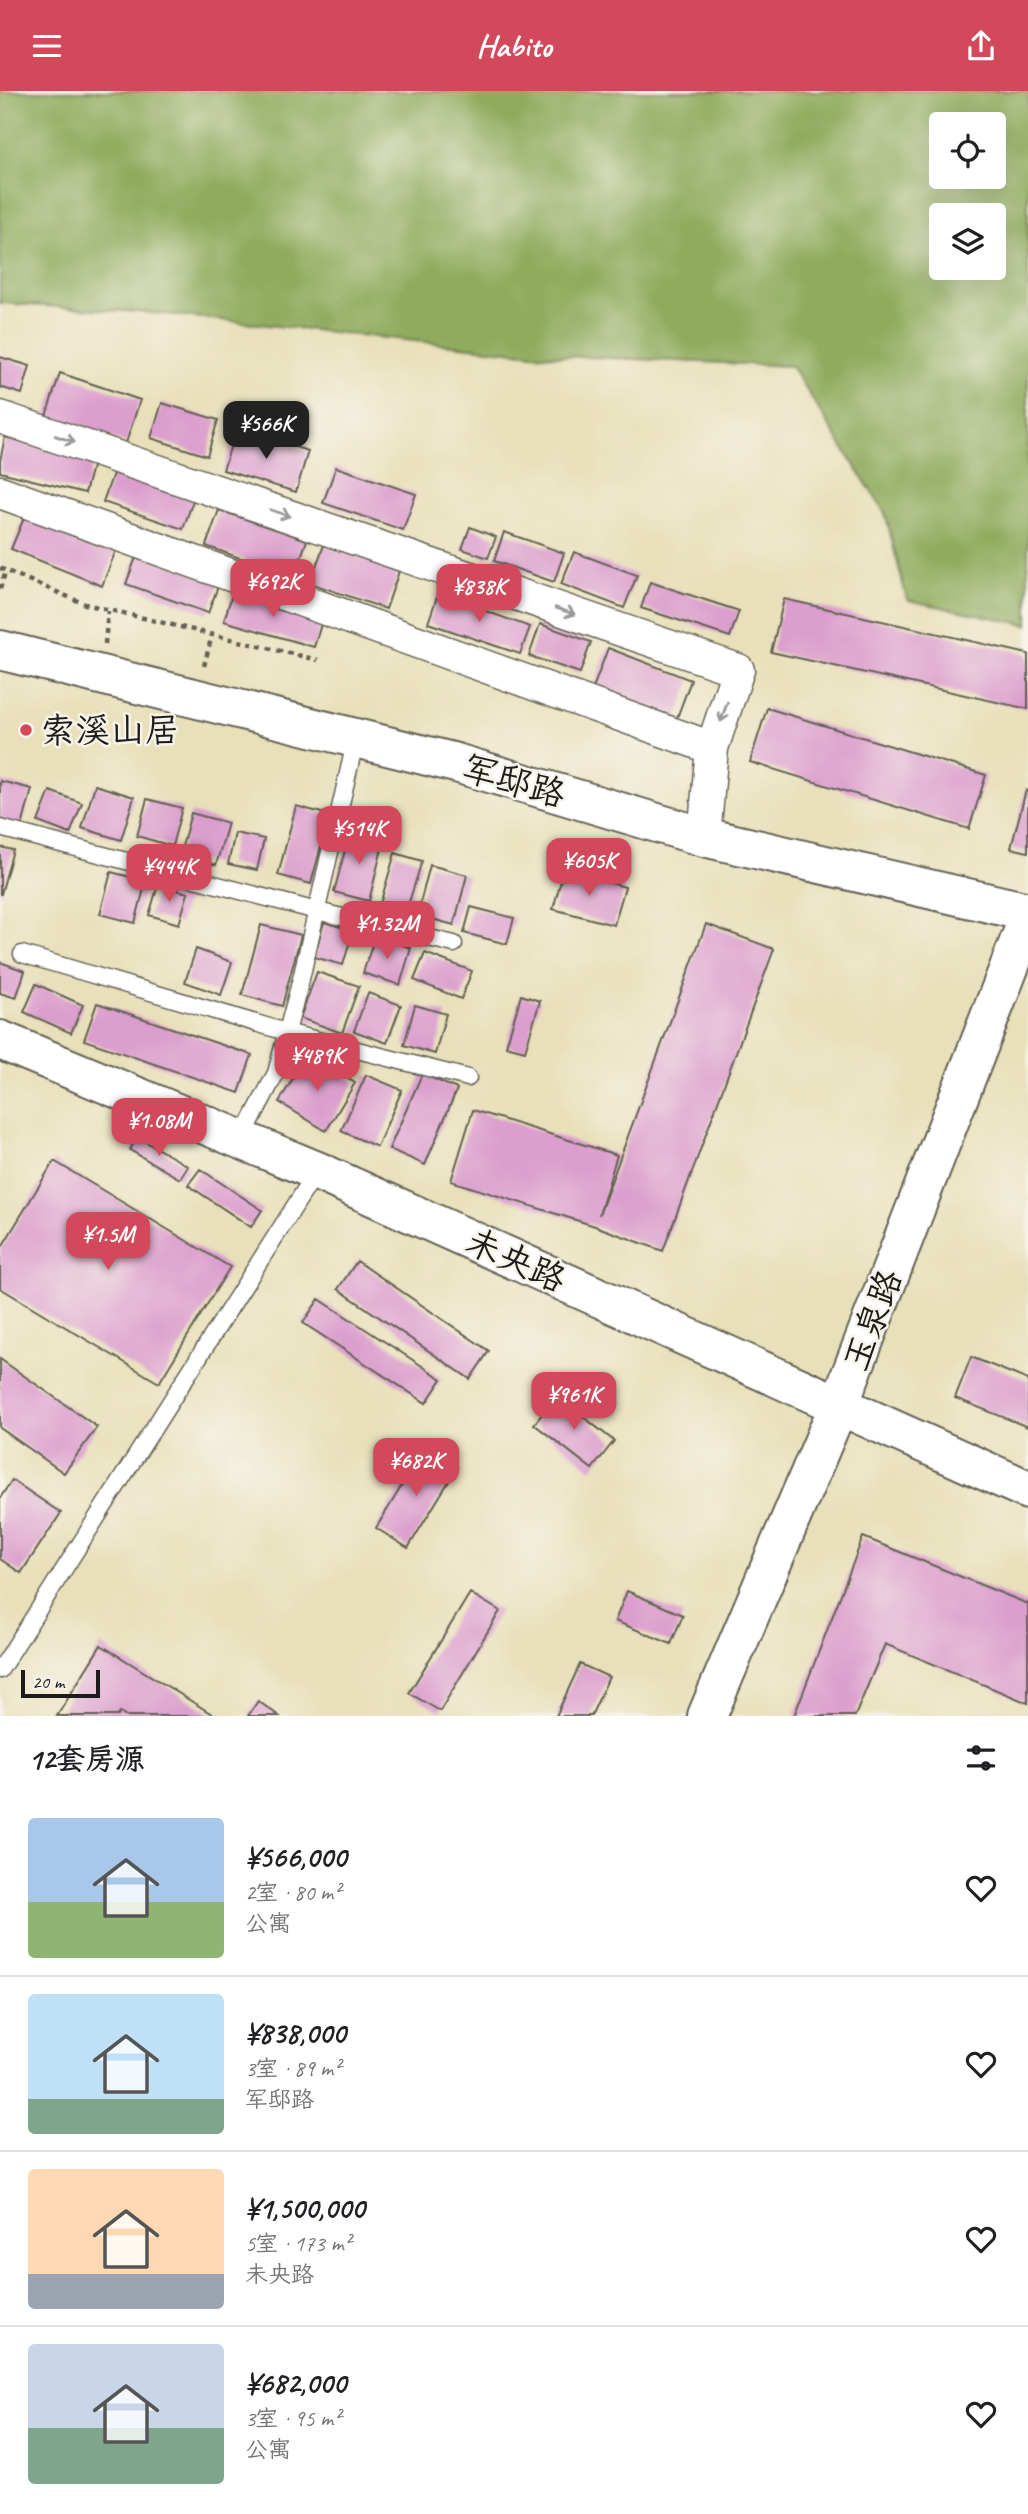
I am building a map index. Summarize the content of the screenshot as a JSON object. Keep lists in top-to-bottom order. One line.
{"streets":{"street":["军邸路","未央路","玉泉路"]},"crossings":[["未央路","玉泉路"]],"places":["索溪山居"],"scale_bar":"20 m","page":{"header":"Habito","price":["¥566K","¥692K","¥838K","¥514K","¥605K","¥444K","¥1.32M","¥489K","¥1.08M","¥1.5M","¥961K","¥682K"],"scale":"20 m","heading":"12套房源","list":[{"name":"¥566,000","note":"2室 · 80 m² · 公寓"},{"name":"¥838,000","note":"3室 · 89 m² · 军邸路"},{"name":"¥1,500,000","note":"5室 · 173 m² · 未央路"},{"name":"¥682,000","note":"3室 · 95 m² · 公寓"}]}}
